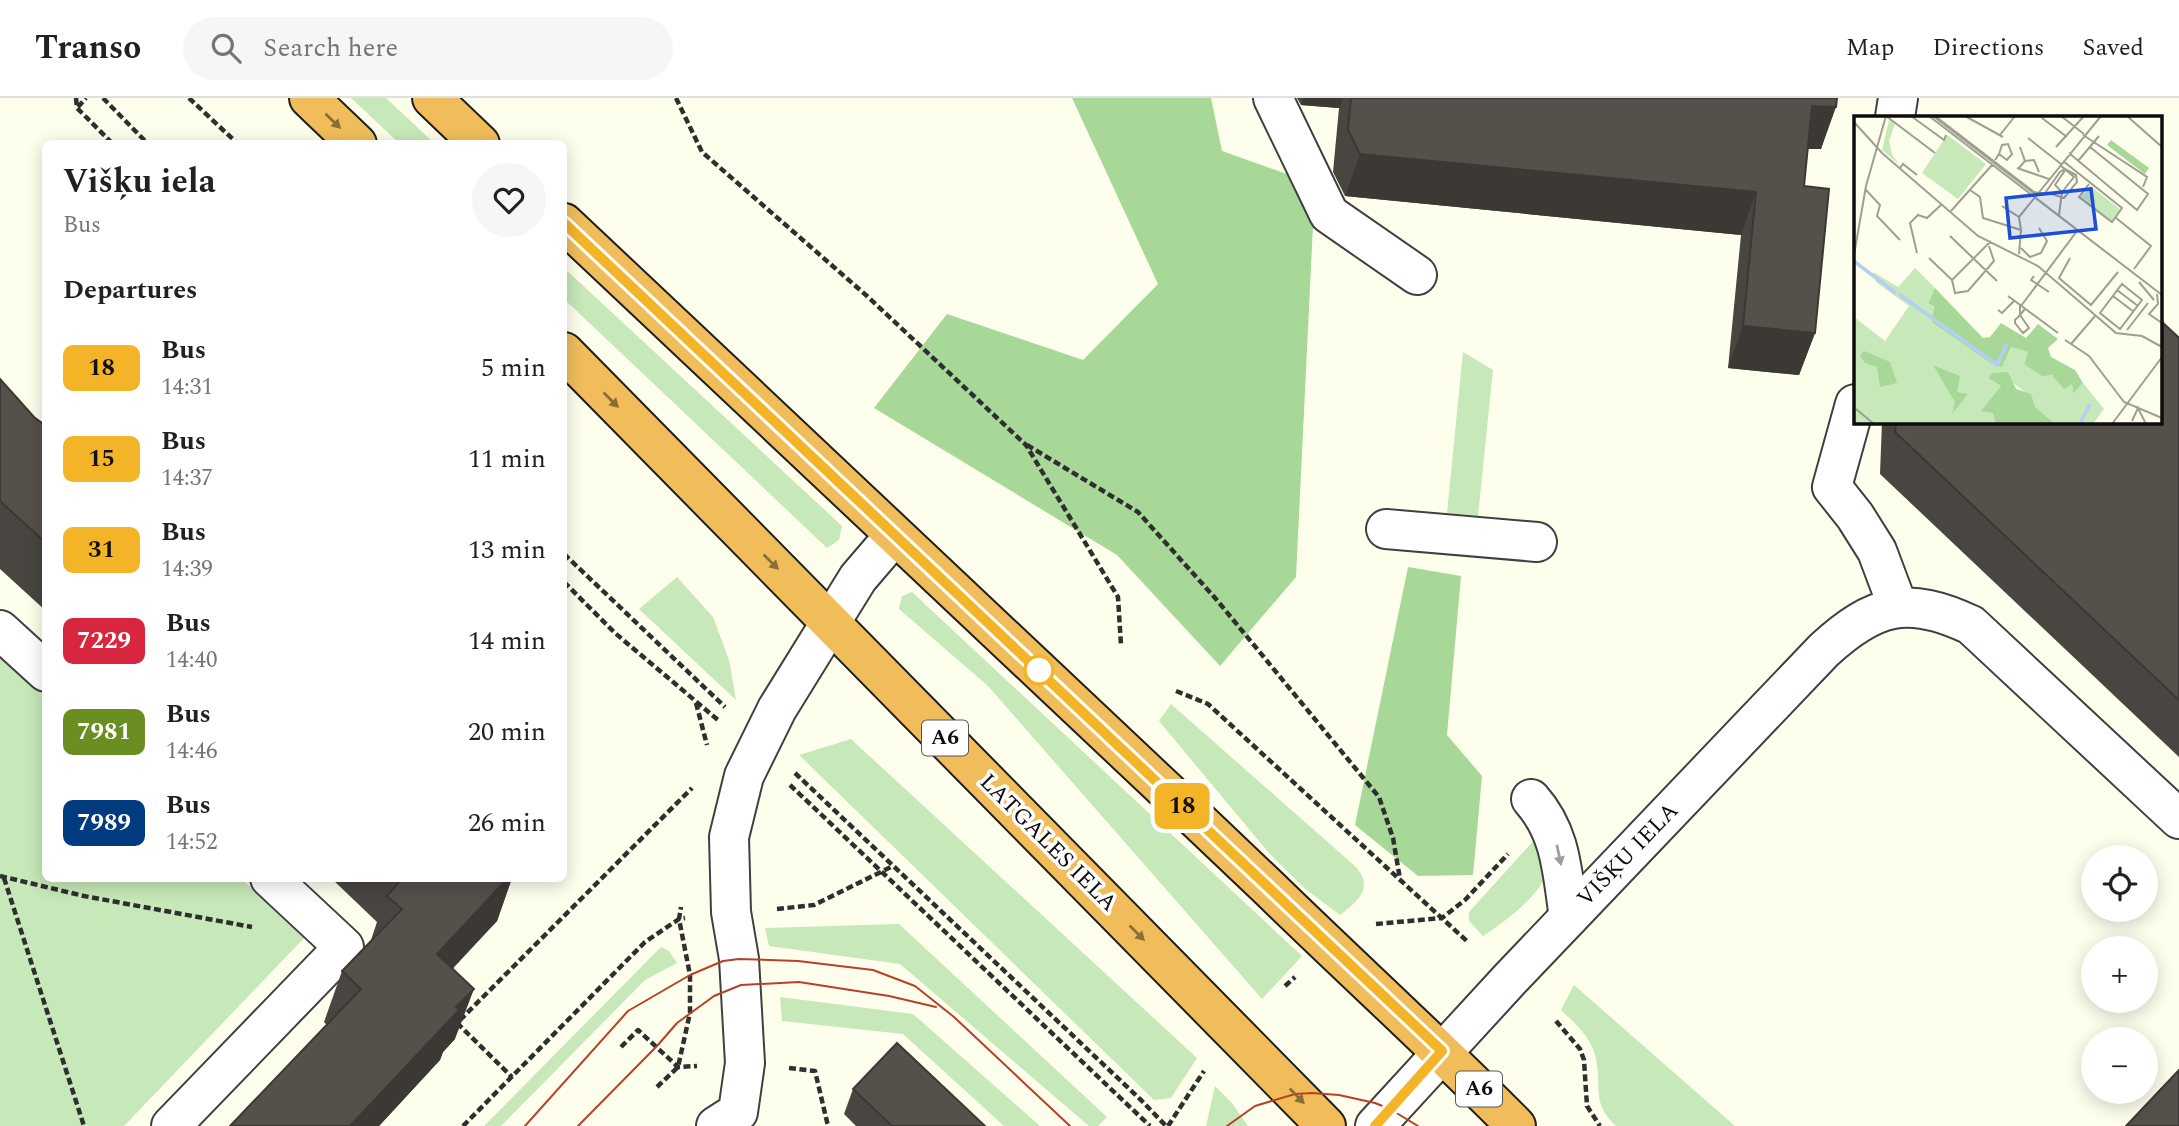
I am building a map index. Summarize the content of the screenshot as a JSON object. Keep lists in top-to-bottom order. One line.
{"streets":{"highway":["A6","LATGALES IELA"],"street":["VIŠĶU IELA"]},"crossings":[["A6","VIŠĶU IELA"]],"lines":["bus line 18"],"page":{"header":"Transo","search":"Search here","nav":["Map","Directions","Saved"],"on_map":"18","heading":[["Višķu iela","Bus"],"Departures"],"list":[{"mark":"18","name":"Bus","note":"14:31","value":"5 min"},{"mark":"15","name":"Bus","note":"14:37","value":"11 min"},{"mark":"31","name":"Bus","note":"14:39","value":"13 min"},{"mark":"7229","name":"Bus","note":"14:40","value":"14 min"},{"mark":"7981","name":"Bus","note":"14:46","value":"20 min"},{"mark":"7989","name":"Bus","note":"14:52","value":"26 min"}],"map_buttons":["+","−"]}}
